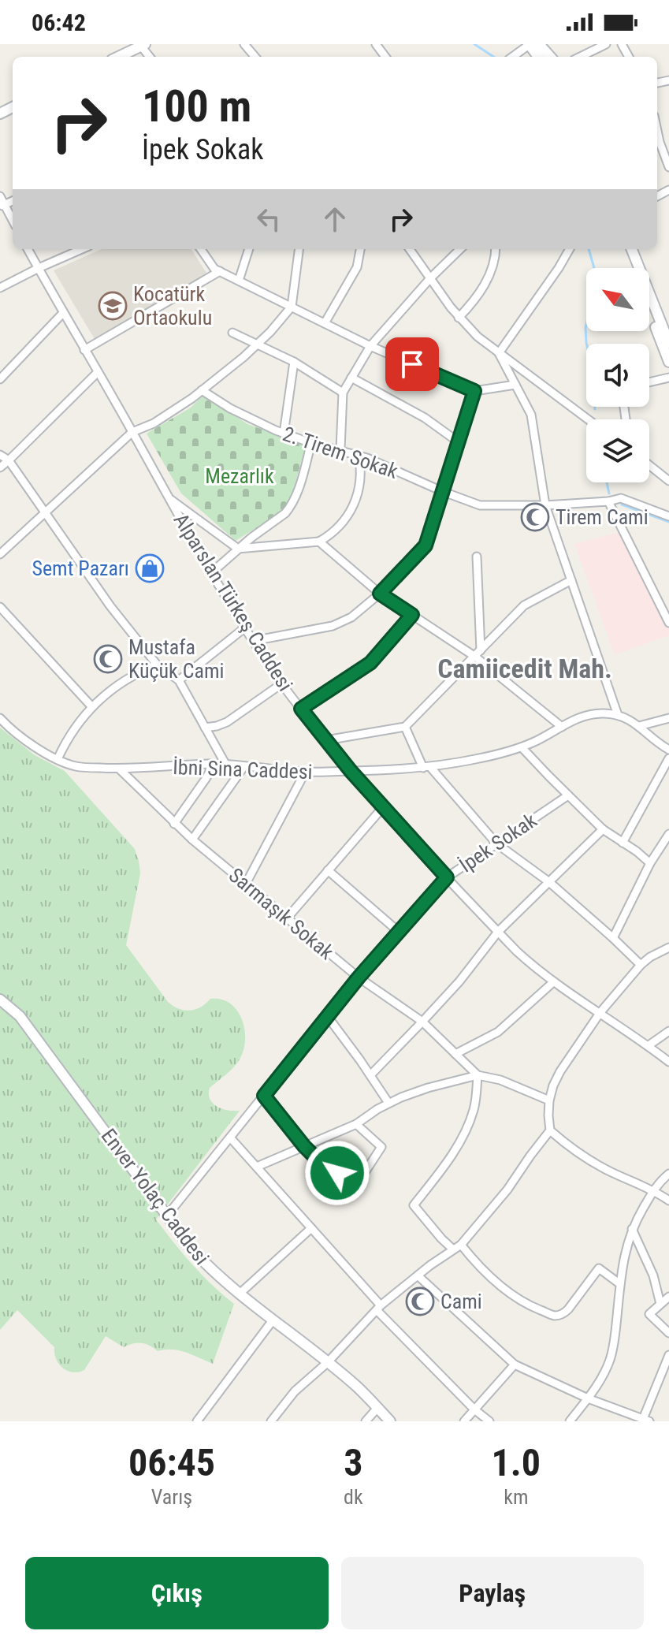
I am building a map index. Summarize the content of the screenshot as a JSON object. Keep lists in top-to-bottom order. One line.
{"streets":{"street":["2. Tirem Sokak","Alparslan Türkeş Caddesi","İbni Sina Caddesi","İpek Sokak","Sarmaşık Sokak","Enver Yolaç Caddesi"]},"crossings":[["Alparslan Türkeş Caddesi","İbni Sina Caddesi"],["Alparslan Türkeş Caddesi","İpek Sokak"],["İbni Sina Caddesi","Sarmaşık Sokak"],["İpek Sokak","Sarmaşık Sokak"],["İpek Sokak","Enver Yolaç Caddesi"]],"districts":["Camiicedit Mah."],"parks":["Mezarlık"],"places":{"school or university":["Kocatürk Ortaokulu"],"mosque":["Tirem Cami","Mustafa Küçük Cami","Cami"],"shop":["Semt Pazarı"]},"north":"top left","page":{"status":"06:42","turn":["100 m","İpek Sokak"],"eta":["06:45","Varış","3","dk","1.0","km"],"buttons":["Çıkış","Paylaş"]}}
